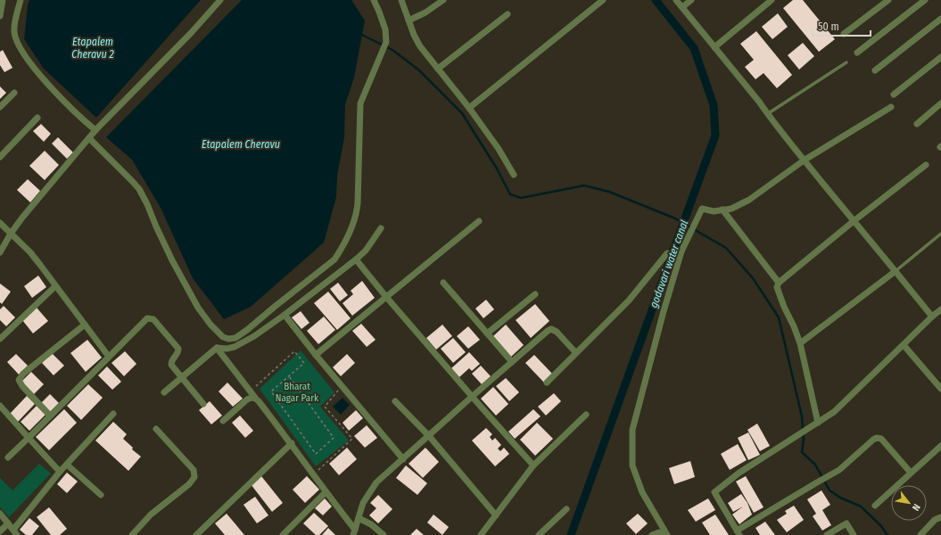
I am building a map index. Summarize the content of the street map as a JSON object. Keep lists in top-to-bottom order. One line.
{"water":["Etapalem Cheravu 2","Etapalem Cheravu","godavari water canal"],"parks":["Bharat Nagar Park"],"scale_bar":"50 m","north":"bottom right"}
